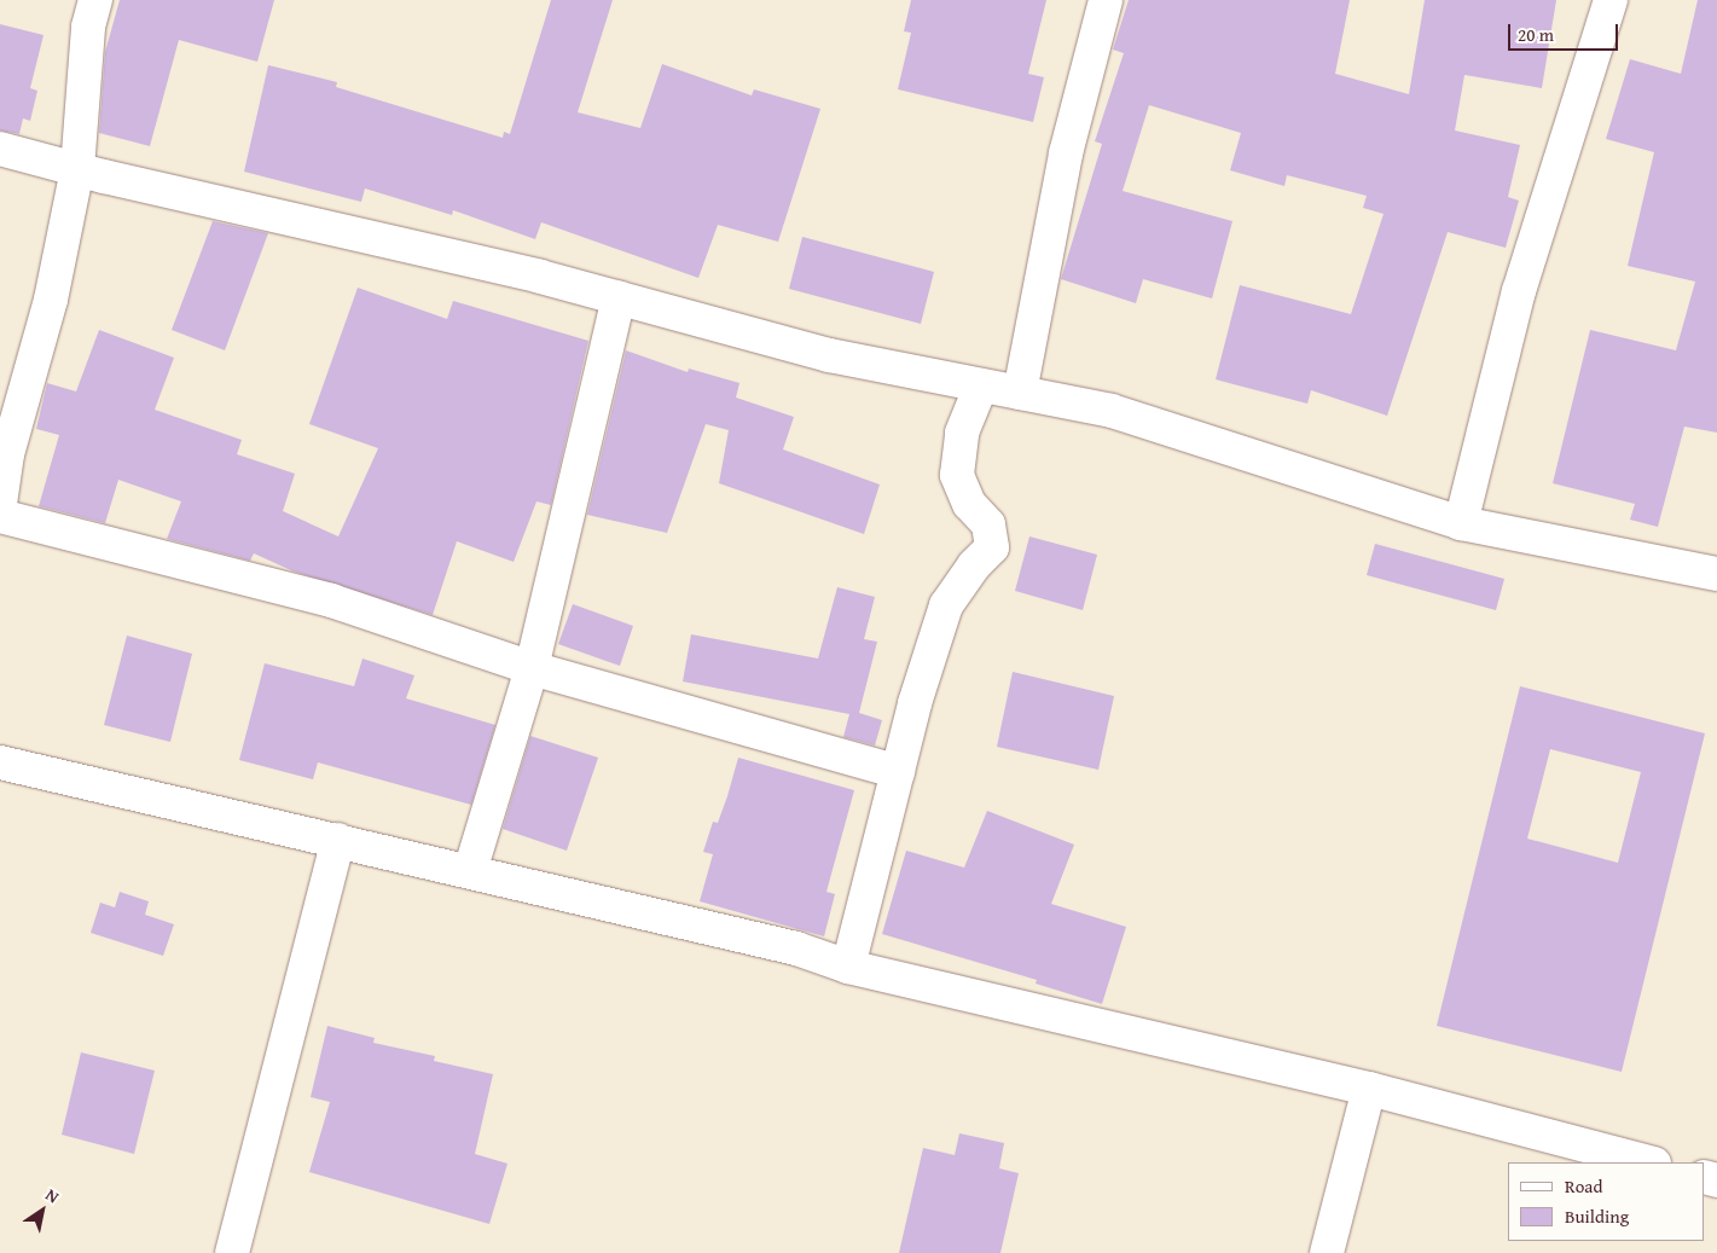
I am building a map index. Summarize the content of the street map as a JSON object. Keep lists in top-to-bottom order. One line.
{"legend":["Road","Building"],"scale_bar":"20 m","north":"top right"}
